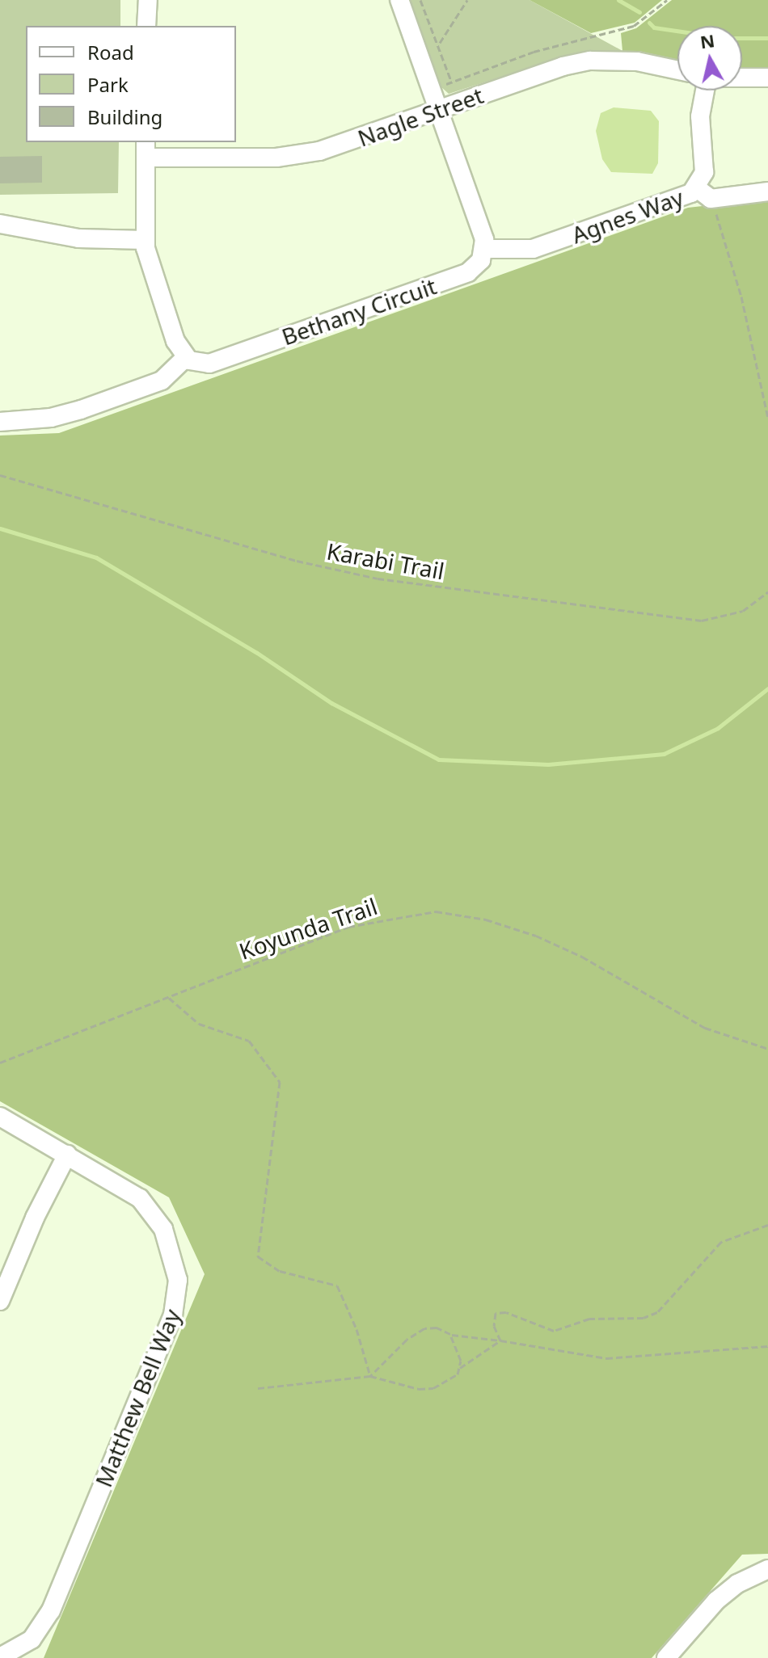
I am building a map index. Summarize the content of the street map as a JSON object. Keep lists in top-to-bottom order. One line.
{"streets":{"street":["Nagle Street","Agnes Way","Bethany Circuit","Matthew Bell Way"],"path":["Karabi Trail","Koyunda Trail"]},"crossings":[["Agnes Way","Bethany Circuit"]],"legend":["Road","Park","Building"],"north":"top"}
